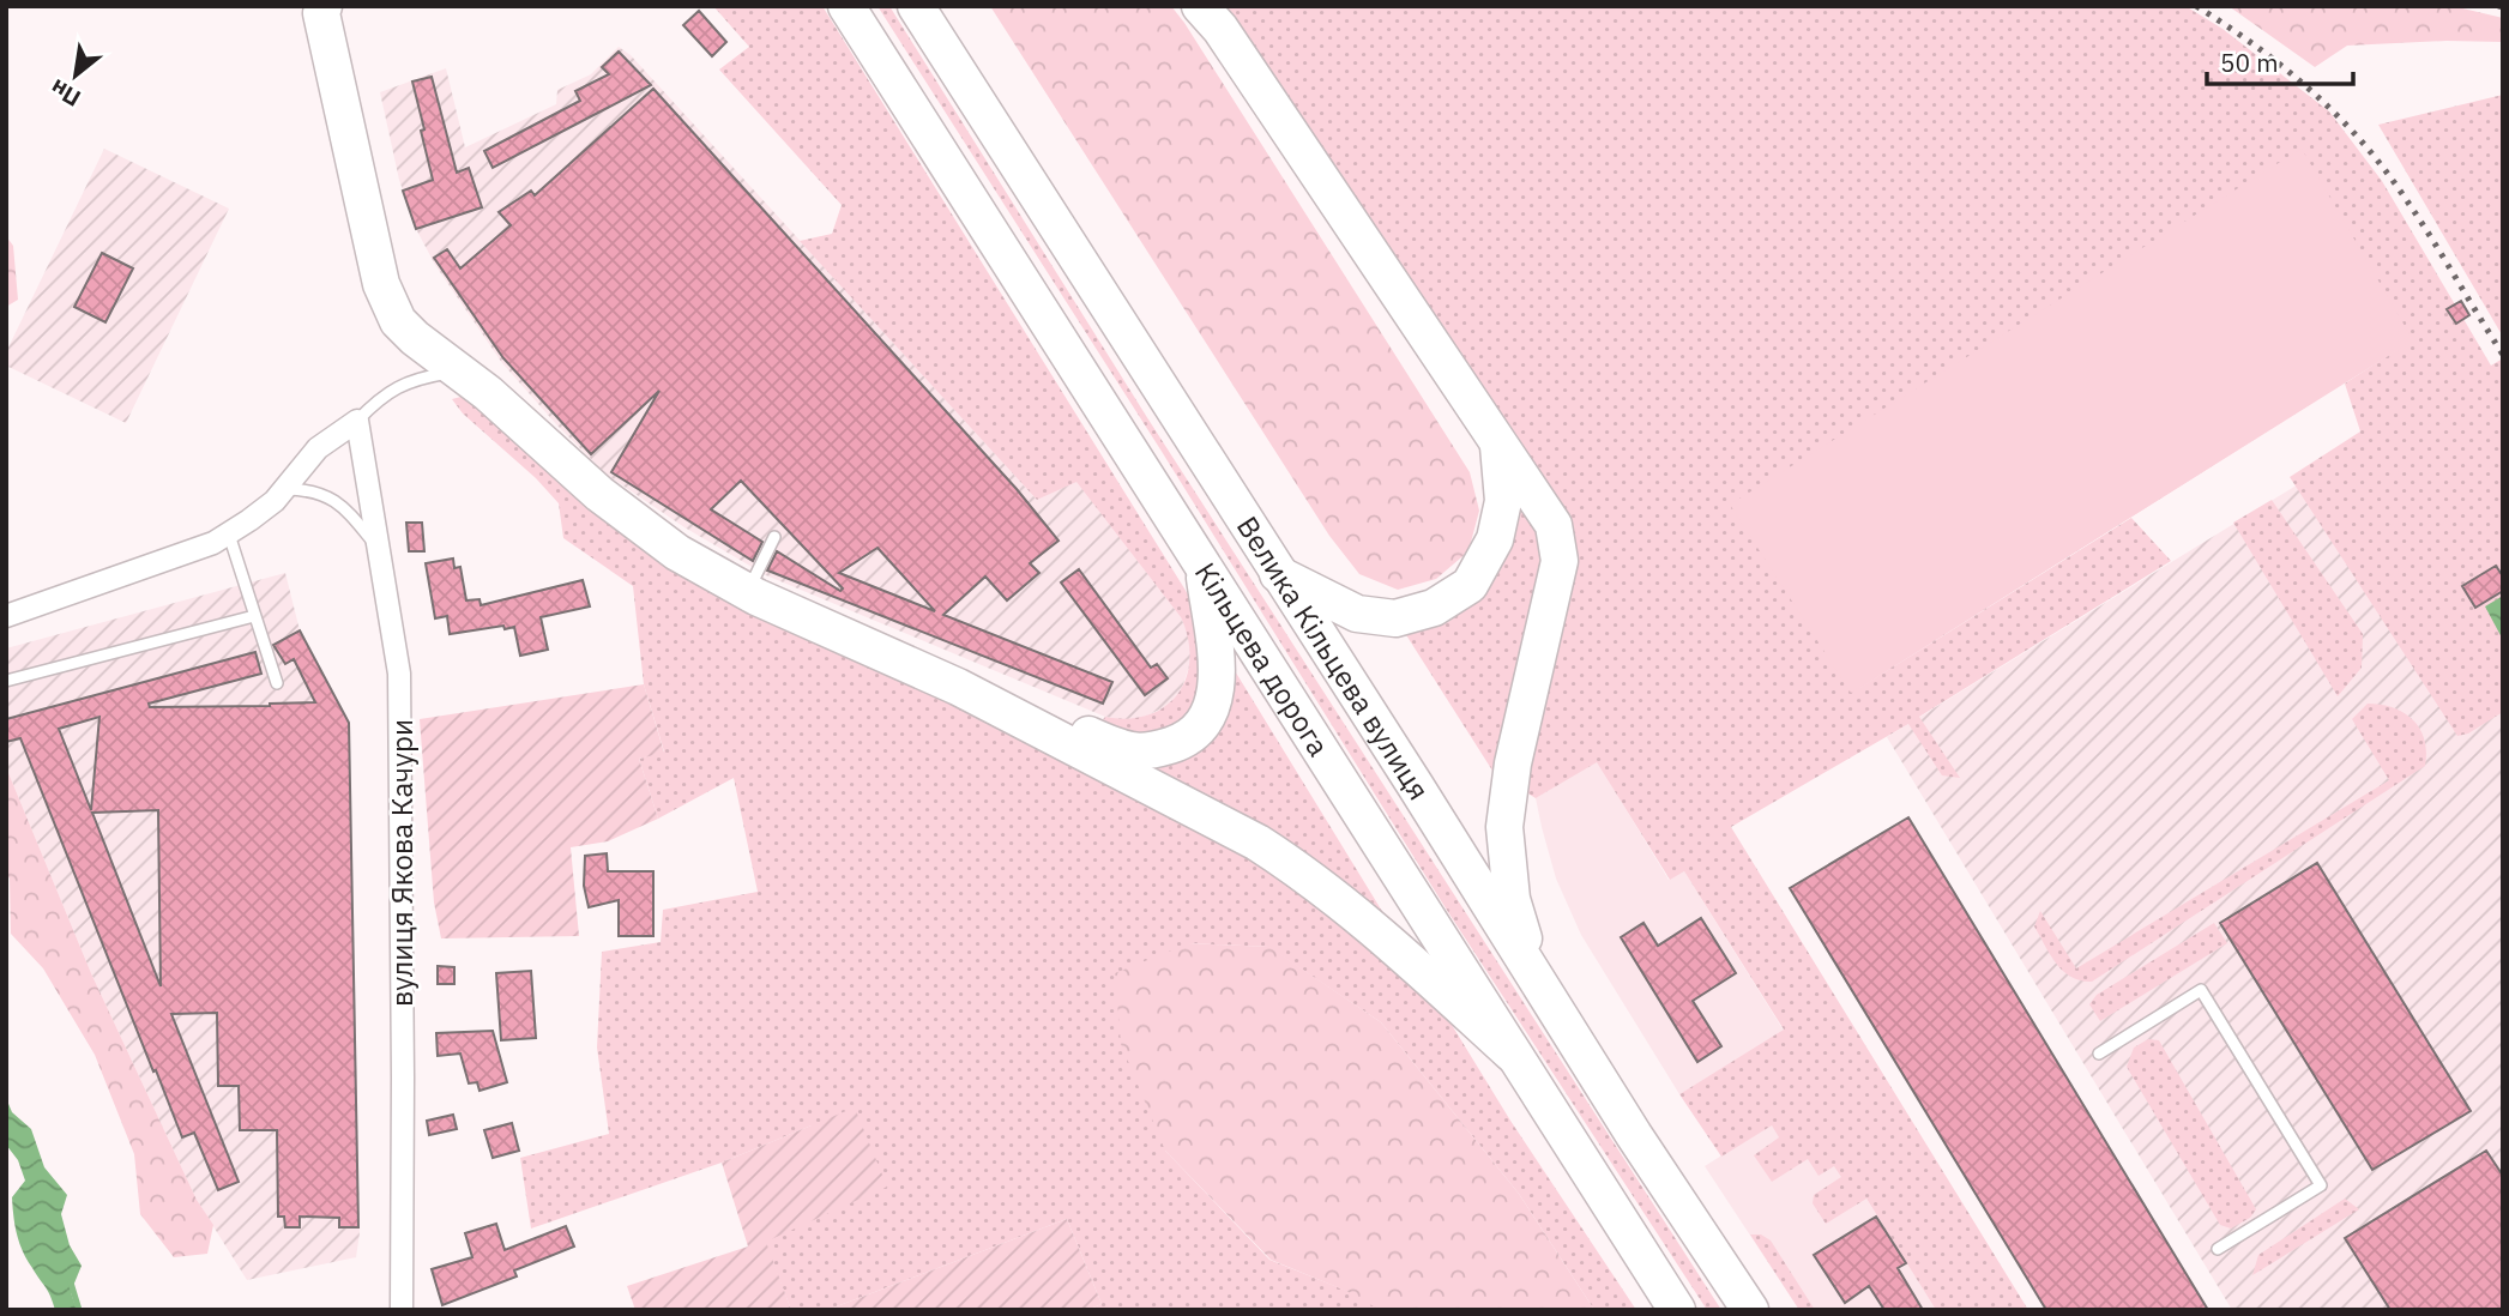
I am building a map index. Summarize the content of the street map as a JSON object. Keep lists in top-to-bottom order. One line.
{"streets":{"highway":["Кільцева дорога","Велика Кільцева вулиця"],"street":["вулиця Якова Качури"]},"scale_bar":"50 m","north":"bottom left"}
